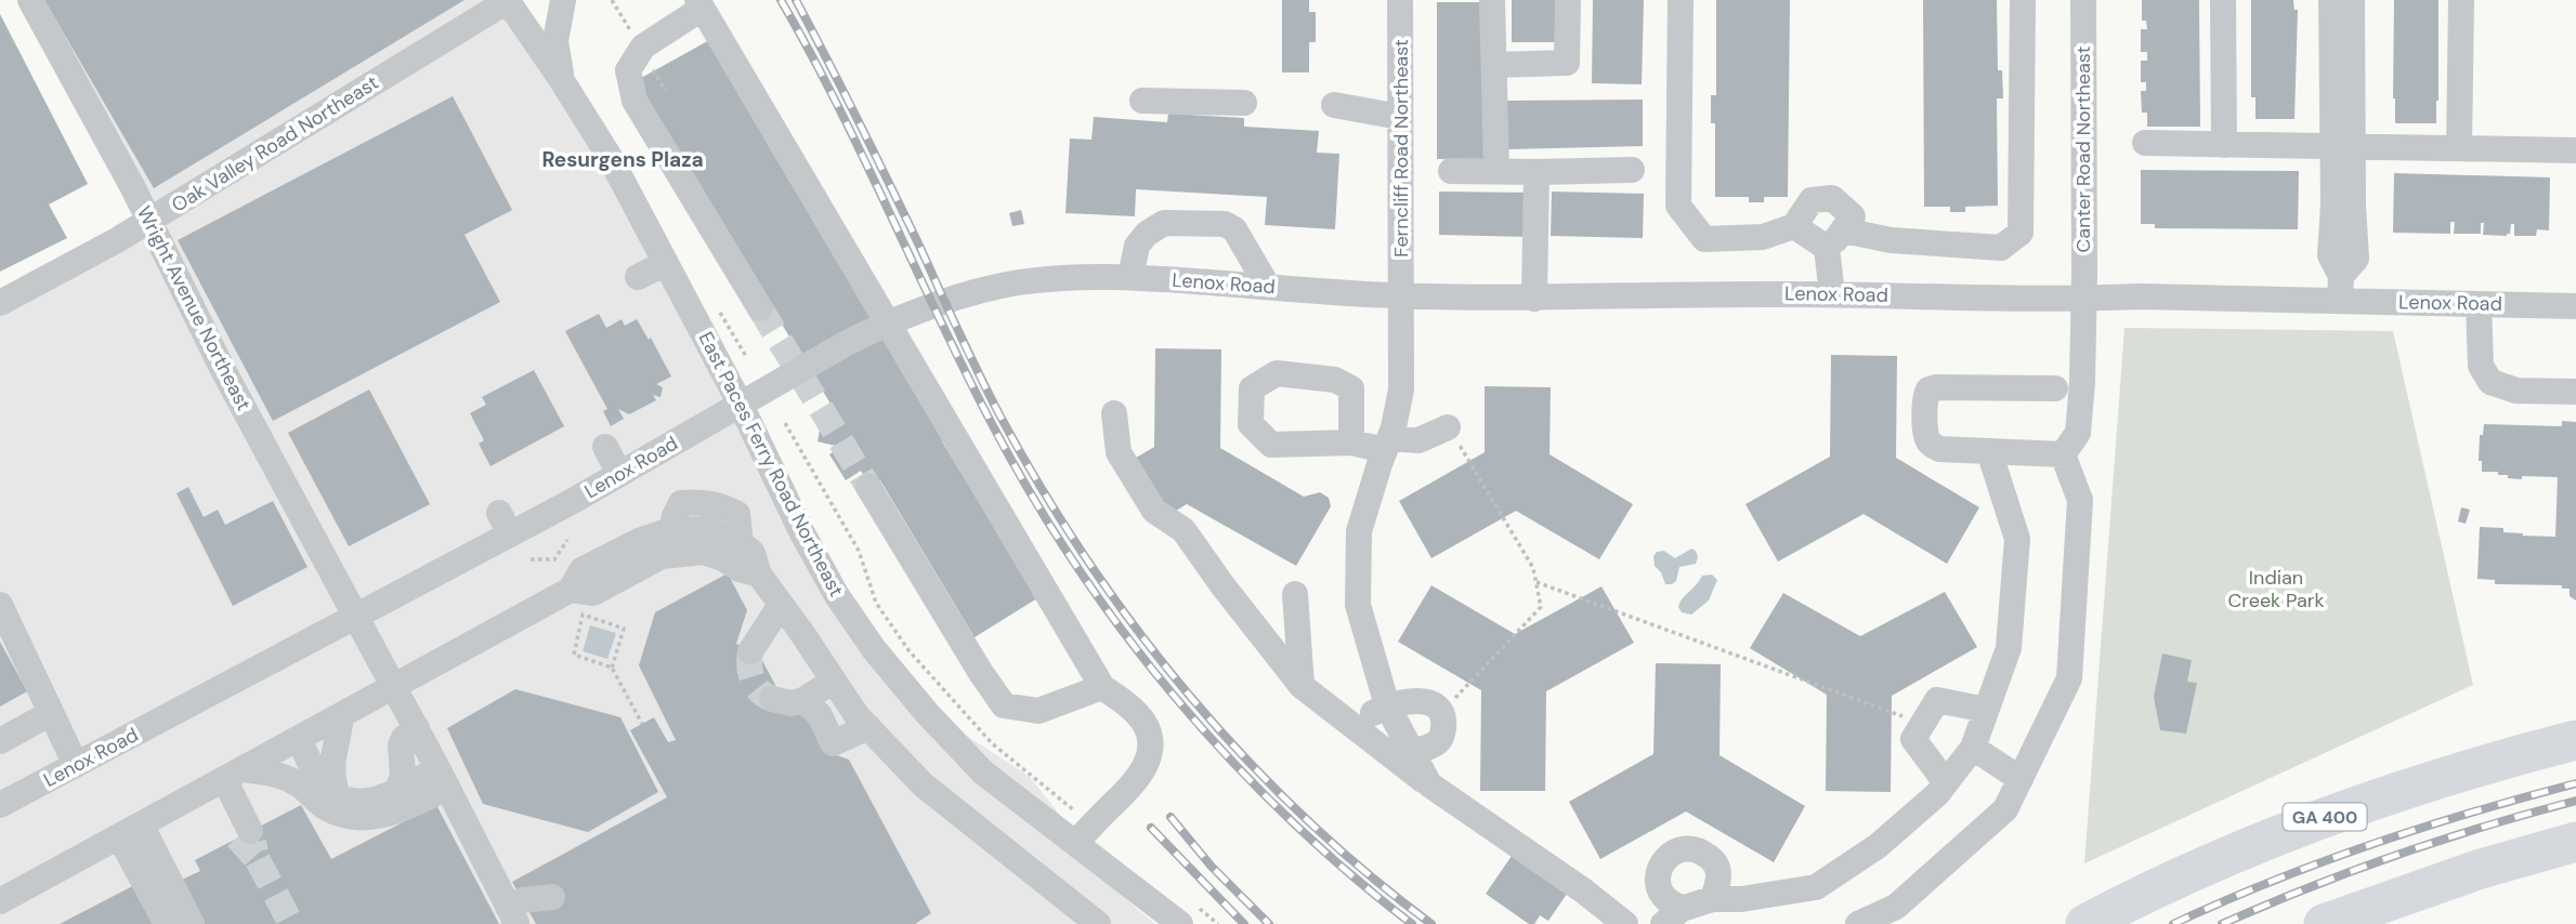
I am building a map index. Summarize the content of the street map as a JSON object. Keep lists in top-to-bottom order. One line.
{"streets":{"highway":["GA 400"],"street":["Oak Valley Road Northeast","Ferncliff Road Northeast","Canter Road Northeast","Lenox Road","Wright Avenue Northeast","East Paces Ferry Road Northeast"]},"crossings":[["Oak Valley Road Northeast","Wright Avenue Northeast"],["Oak Valley Road Northeast","East Paces Ferry Road Northeast"],["Ferncliff Road Northeast","Lenox Road"],["Canter Road Northeast","Lenox Road"],["Lenox Road","Wright Avenue Northeast"],["Lenox Road","East Paces Ferry Road Northeast"]],"districts":["Resurgens Plaza"],"parks":["Indian Creek Park"]}
